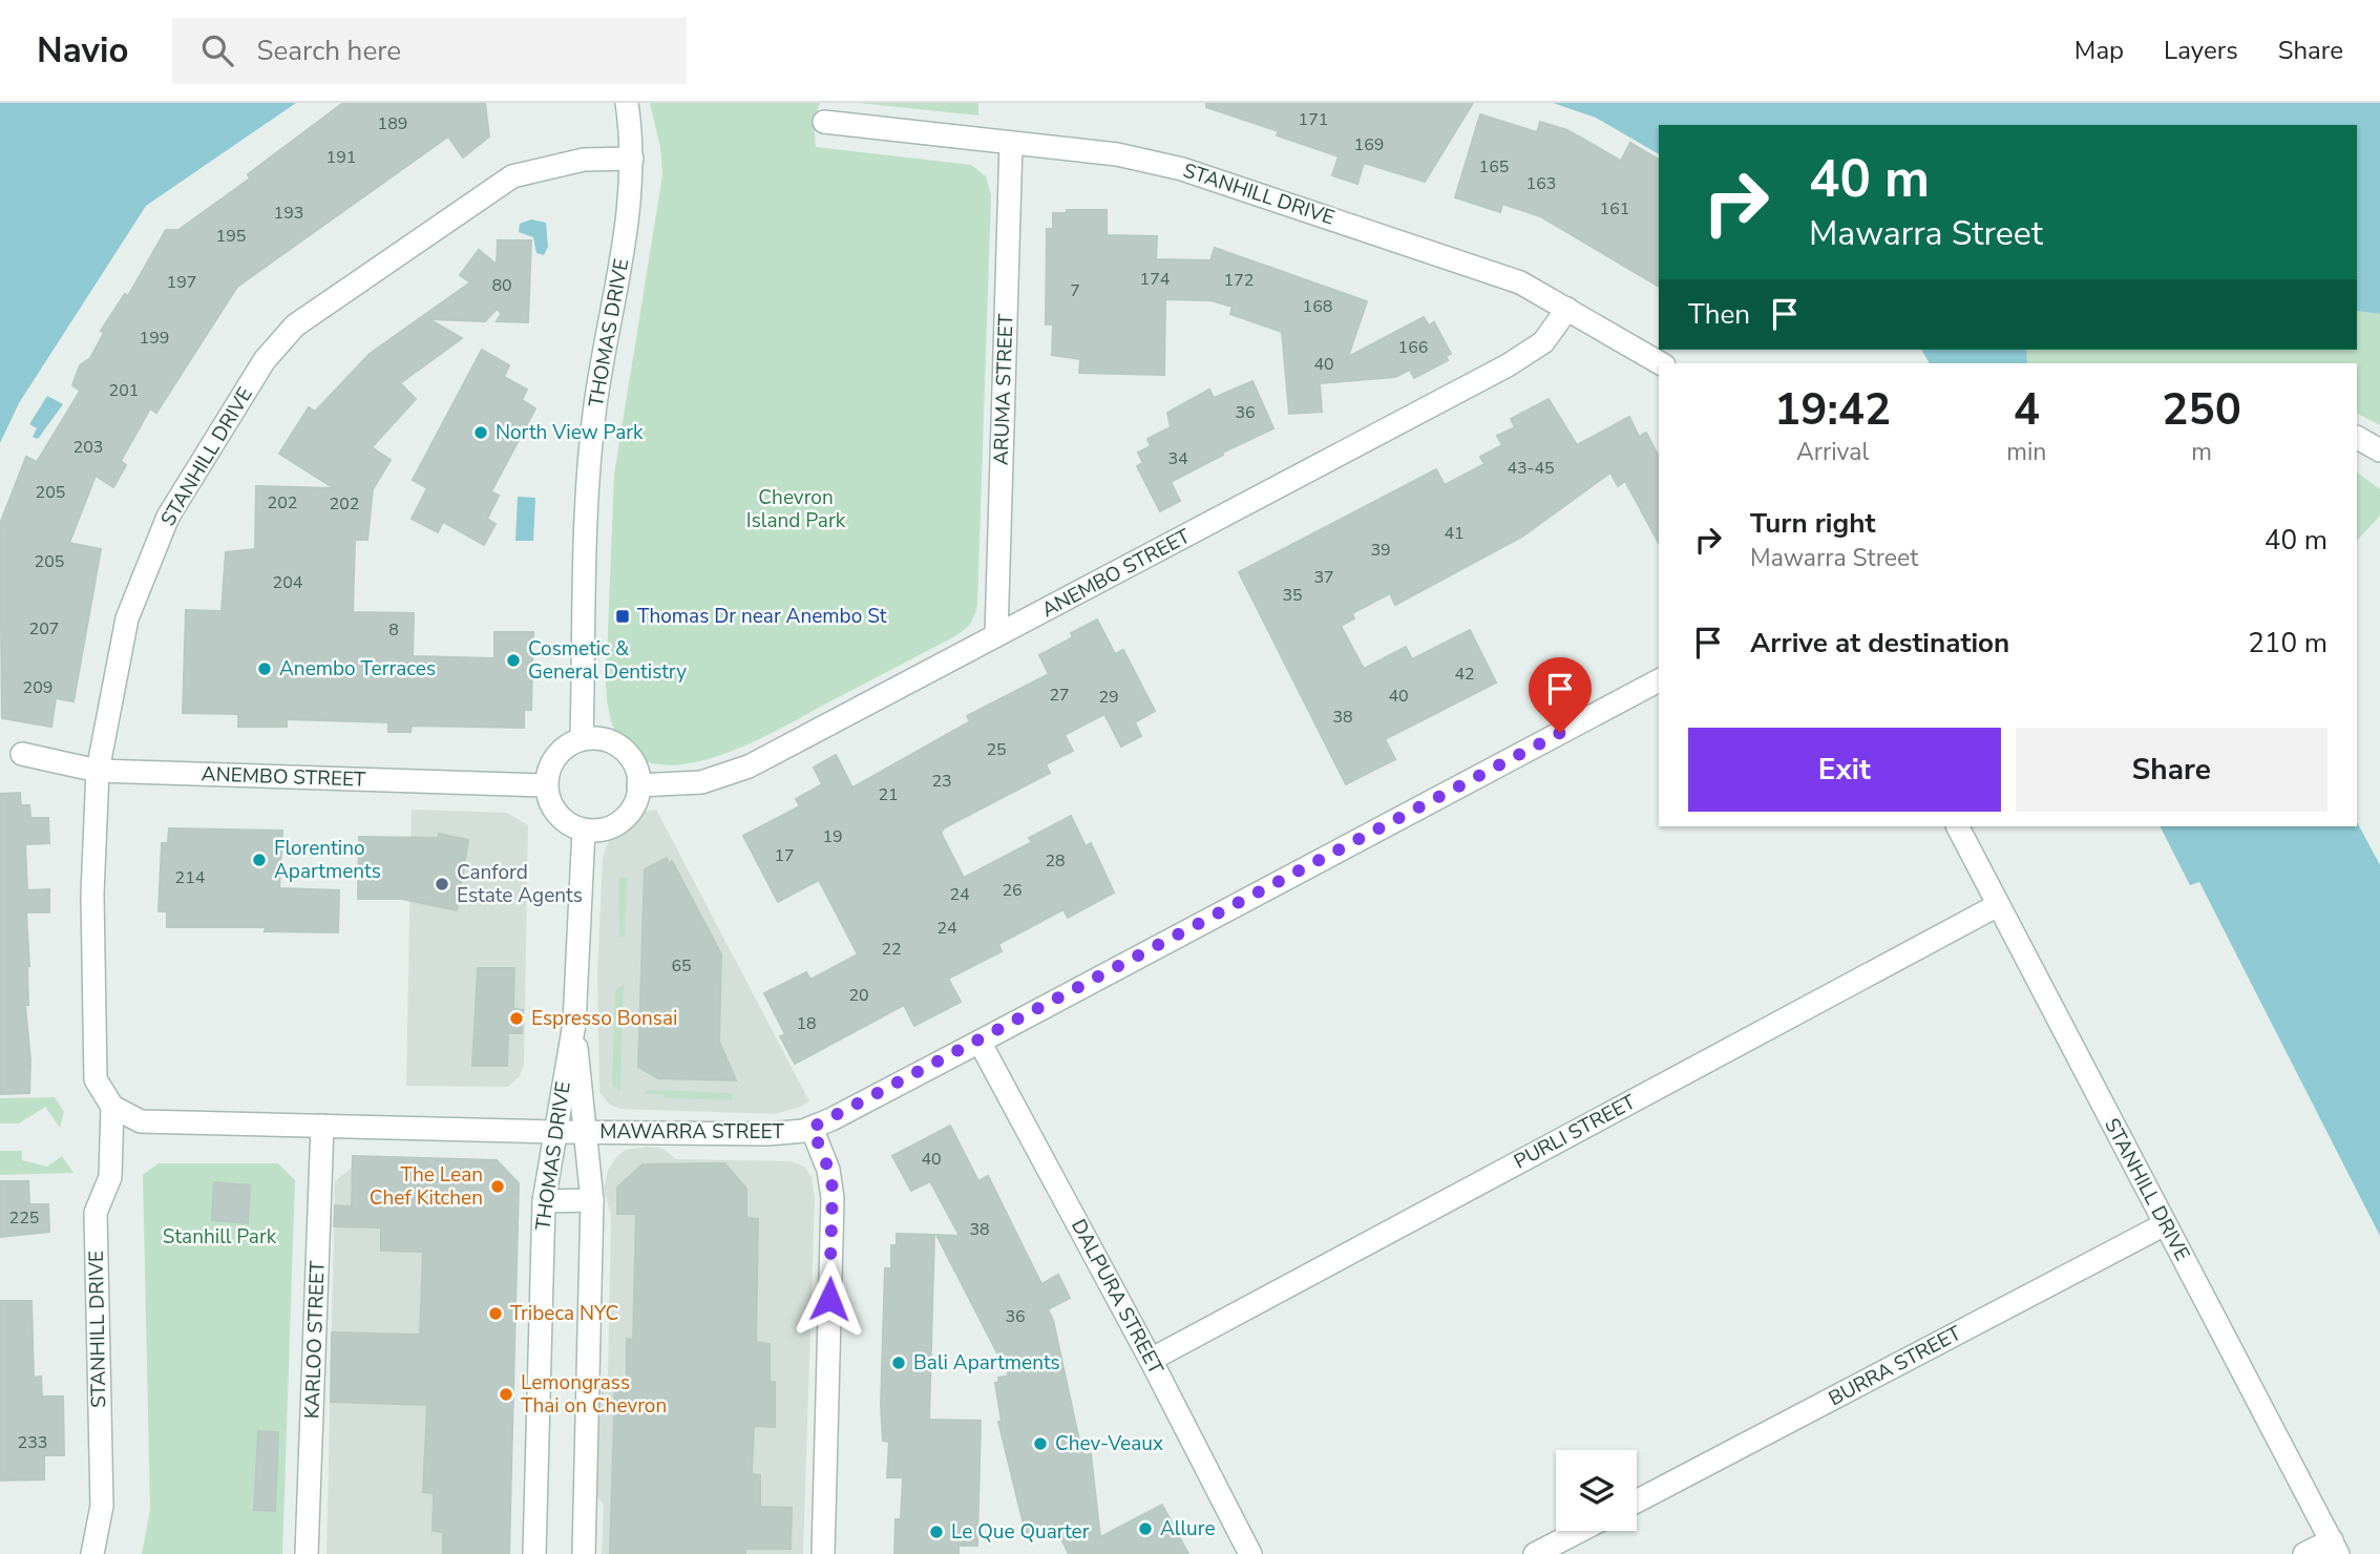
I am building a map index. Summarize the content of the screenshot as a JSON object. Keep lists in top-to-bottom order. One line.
{"streets":{"street":["STANHILL DRIVE","THOMAS DRIVE","ARUMA STREET","ANEMBO STREET","MAWARRA STREET","PURLI STREET","DALPURA STREET","KARLOO STREET","BURRA STREET"]},"crossings":[["STANHILL DRIVE","THOMAS DRIVE"],["STANHILL DRIVE","ARUMA STREET"],["STANHILL DRIVE","ANEMBO STREET"],["STANHILL DRIVE","MAWARRA STREET"],["STANHILL DRIVE","PURLI STREET"],["STANHILL DRIVE","BURRA STREET"],["THOMAS DRIVE","ANEMBO STREET"],["THOMAS DRIVE","MAWARRA STREET"],["ARUMA STREET","ANEMBO STREET"],["MAWARRA STREET","DALPURA STREET"],["MAWARRA STREET","KARLOO STREET"],["PURLI STREET","DALPURA STREET"]],"parks":["Chevron Island Park","Stanhill Park"],"places":{"other":["North View Park","Cosmetic & General Dentistry","Anembo Terraces","Florentino Apartments","Canford Estate Agents","Espresso Bonsai","The Lean Chef Kitchen","Tribeca NYC","Bali Apartments","Lemongrass Thai on Chevron","Chev-Veaux","Allure","Le Que Quarter"],"transit":["Thomas Dr near Anembo St"]},"house_numbers":["171","189","169","191","165","163","161","193","195","174","172","197","80","7","168","199","166","40","201","36","203","34","43-45","205","202","202","41","39","205","37","204","35","207","8","42","209","27","40","29","38","25","23","21","19","17","28","214","26","24","24","22","65","20","18","40","225","38","36","233"],"page":{"header":"Navio","search":"Search here","nav":["Map","Layers","Share"],"turn":["40 m","Mawarra Street"],"then":"Then","eta":["19:42","Arrival","4","min","250","m"],"list":[{"name":"Turn right","note":"Mawarra Street","value":"40 m"},{"name":"Arrive at destination","value":"210 m"}],"buttons":["Exit","Share"]}}
